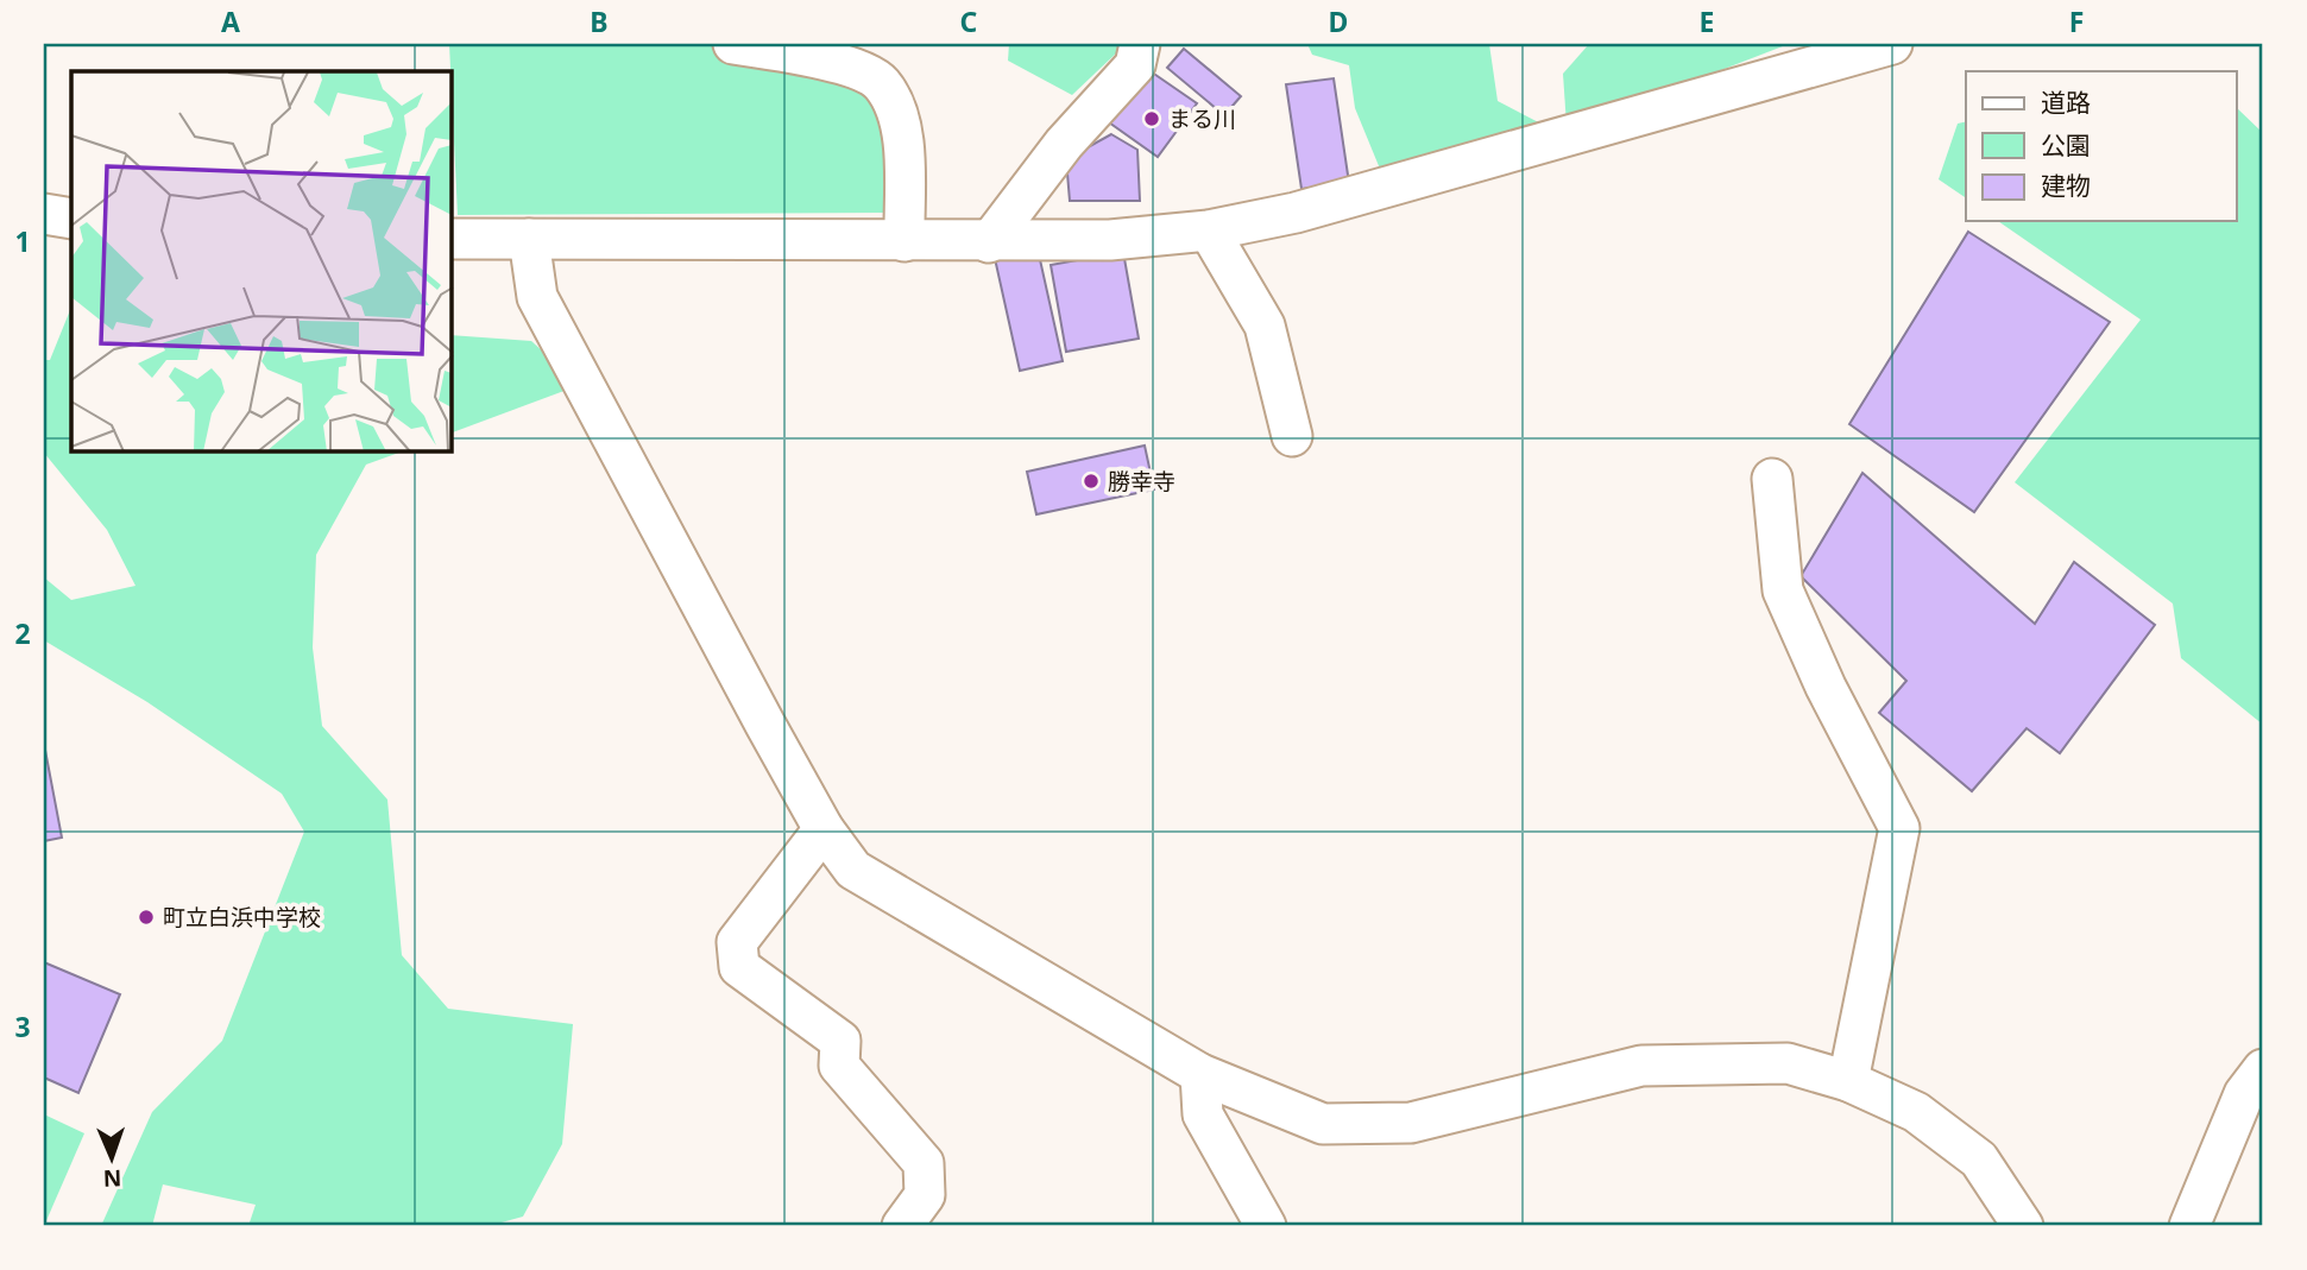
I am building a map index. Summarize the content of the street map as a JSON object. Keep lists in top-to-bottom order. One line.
{"places":["まる川","勝幸寺","町立白浜中学校"],"legend":["道路","公園","建物"],"north":"bottom","grid":{"columns":["A","B","C","D","E","F"],"rows":["1","2","3"]}}
